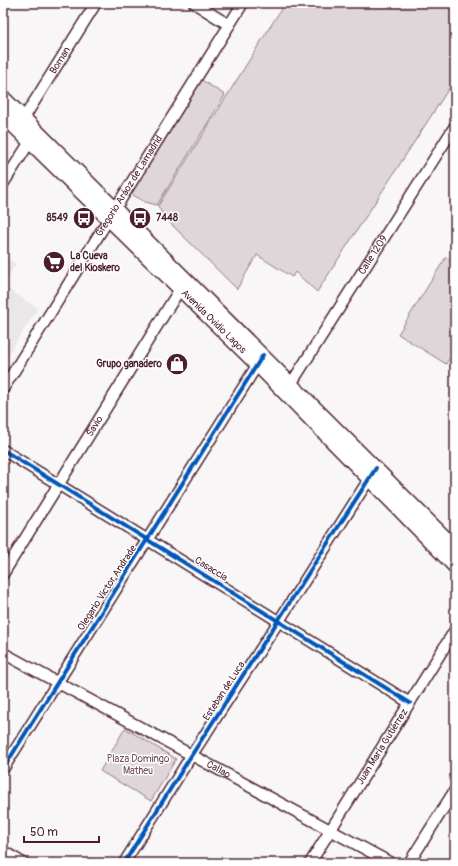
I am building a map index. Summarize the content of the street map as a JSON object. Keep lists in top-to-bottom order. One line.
{"streets":{"main road":["Avenida Ovidio Lagos"],"street":["Boman","Gregorio Aráoz de Lamadrid","Calle 1209","Savio","Casaccia","Olegario Victor Andrade","Esteban de Luca","Juan María Gutiérrez","Callao"]},"crossings":[["Boman","Avenida Ovidio Lagos"],["Gregorio Aráoz de Lamadrid","Avenida Ovidio Lagos"],["Calle 1209","Avenida Ovidio Lagos"],["Avenida Ovidio Lagos","Savio"],["Avenida Ovidio Lagos","Olegario Victor Andrade"],["Avenida Ovidio Lagos","Esteban de Luca"],["Savio","Casaccia"],["Casaccia","Olegario Victor Andrade"],["Casaccia","Esteban de Luca"],["Casaccia","Juan María Gutiérrez"],["Olegario Victor Andrade","Callao"],["Esteban de Luca","Callao"],["Juan María Gutiérrez","Callao"]],"parks":["Plaza Domingo Matheu"],"places":{"bus stop":["8549","7448"],"supermarket":["La Cueva del Kioskero"],"shop":["Grupo ganadero"]},"scale_bar":"50 m"}
